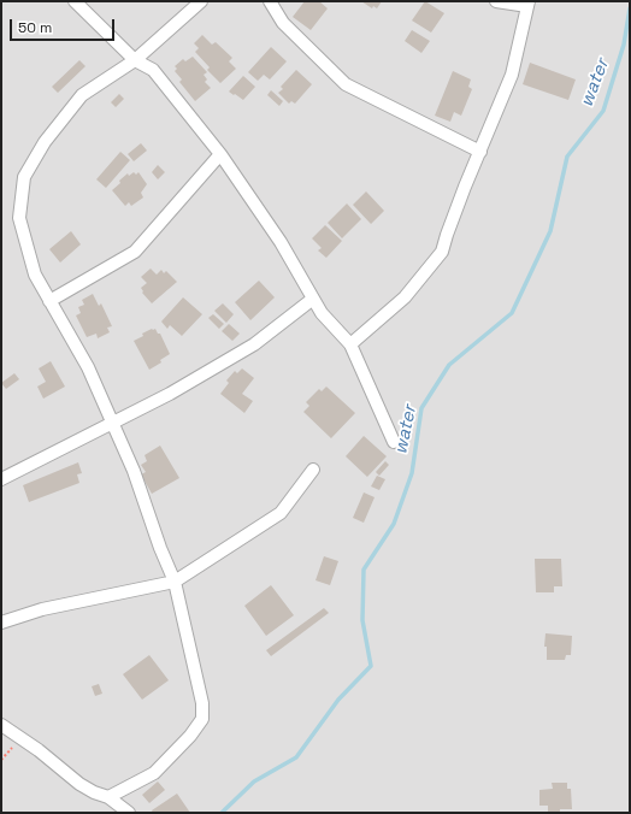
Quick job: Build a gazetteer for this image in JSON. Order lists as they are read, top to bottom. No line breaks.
{"water":["water"],"scale_bar":"50 m"}
